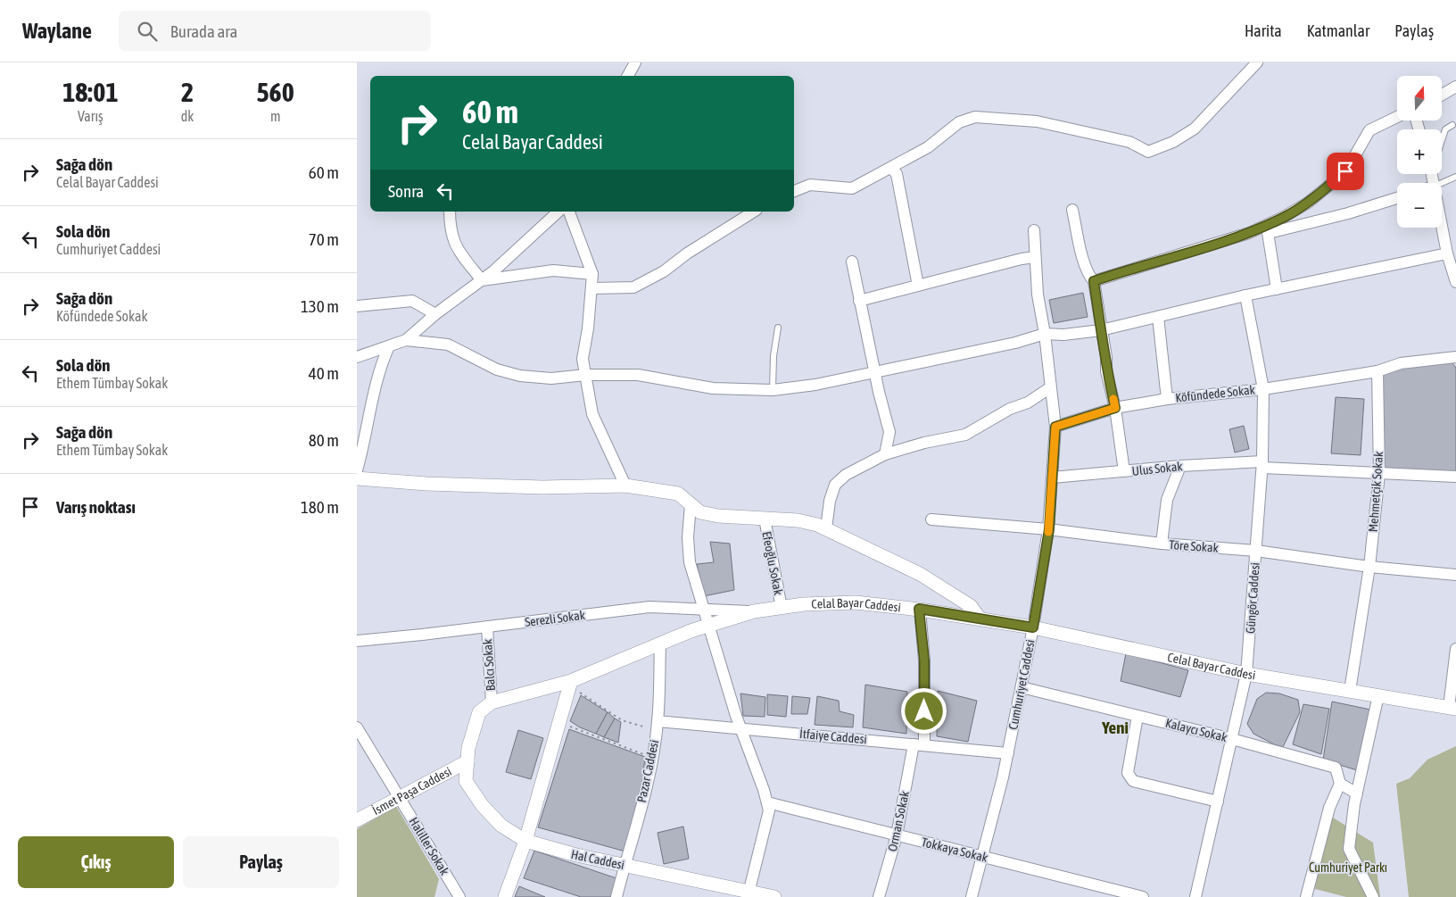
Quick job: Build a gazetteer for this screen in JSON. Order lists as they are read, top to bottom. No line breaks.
{"streets":{"street":["Köfündede Sokak","Ulus Sokak","Mehmetçik Sokak","Töre Sokak","Efeoğlu Sokak","Güngör Caddesi","Celal Bayar Caddesi","Serezli Sokak","Balcı Sokak","Cumhuriyet Caddesi","Kalaycı Sokak","İtfaiye Caddesi","Pazar Caddesi","İsmet Paşa Caddesi","Orman Sokak","Haliller Sokak","Tokkaya Sokak","Hal Caddesi"]},"crossings":[["Köfündede Sokak","Mehmetçik Sokak"],["Köfündede Sokak","Güngör Caddesi"],["Köfündede Sokak","Cumhuriyet Caddesi"],["Ulus Sokak","Mehmetçik Sokak"],["Ulus Sokak","Güngör Caddesi"],["Ulus Sokak","Cumhuriyet Caddesi"],["Mehmetçik Sokak","Töre Sokak"],["Mehmetçik Sokak","Celal Bayar Caddesi"],["Töre Sokak","Güngör Caddesi"],["Töre Sokak","Cumhuriyet Caddesi"],["Efeoğlu Sokak","Celal Bayar Caddesi"],["Güngör Caddesi","Celal Bayar Caddesi"],["Güngör Caddesi","Kalaycı Sokak"],["Celal Bayar Caddesi","Serezli Sokak"],["Celal Bayar Caddesi","Balcı Sokak"],["Celal Bayar Caddesi","Cumhuriyet Caddesi"],["Celal Bayar Caddesi","Pazar Caddesi"],["Celal Bayar Caddesi","Orman Sokak"],["Serezli Sokak","Balcı Sokak"],["Cumhuriyet Caddesi","Kalaycı Sokak"],["Cumhuriyet Caddesi","İtfaiye Caddesi"],["Cumhuriyet Caddesi","Tokkaya Sokak"],["İtfaiye Caddesi","Pazar Caddesi"],["İtfaiye Caddesi","Orman Sokak"],["Pazar Caddesi","Hal Caddesi"],["İsmet Paşa Caddesi","Haliller Sokak"],["İsmet Paşa Caddesi","Hal Caddesi"],["Orman Sokak","Tokkaya Sokak"]],"districts":["Yeni"],"parks":["Cumhuriyet Parkı"],"north":"top","page":{"header":"Waylane","search":"Burada ara","nav":["Harita","Katmanlar","Paylaş"],"eta":["18:01","Varış","2","dk","560","m"],"map_buttons":["+","−"],"turn":["60 m","Celal Bayar Caddesi"],"list":[{"name":"Sağa dön","note":"Celal Bayar Caddesi","value":"60 m"},{"name":"Sola dön","note":"Cumhuriyet Caddesi","value":"70 m"},{"name":"Sağa dön","note":"Köfündede Sokak","value":"130 m"},{"name":"Sola dön","note":"Ethem Tümbay Sokak","value":"40 m"},{"name":"Sağa dön","note":"Ethem Tümbay Sokak","value":"80 m"},{"name":"Varış noktası","value":"180 m"}],"then":"Sonra","buttons":["Çıkış","Paylaş"]}}
